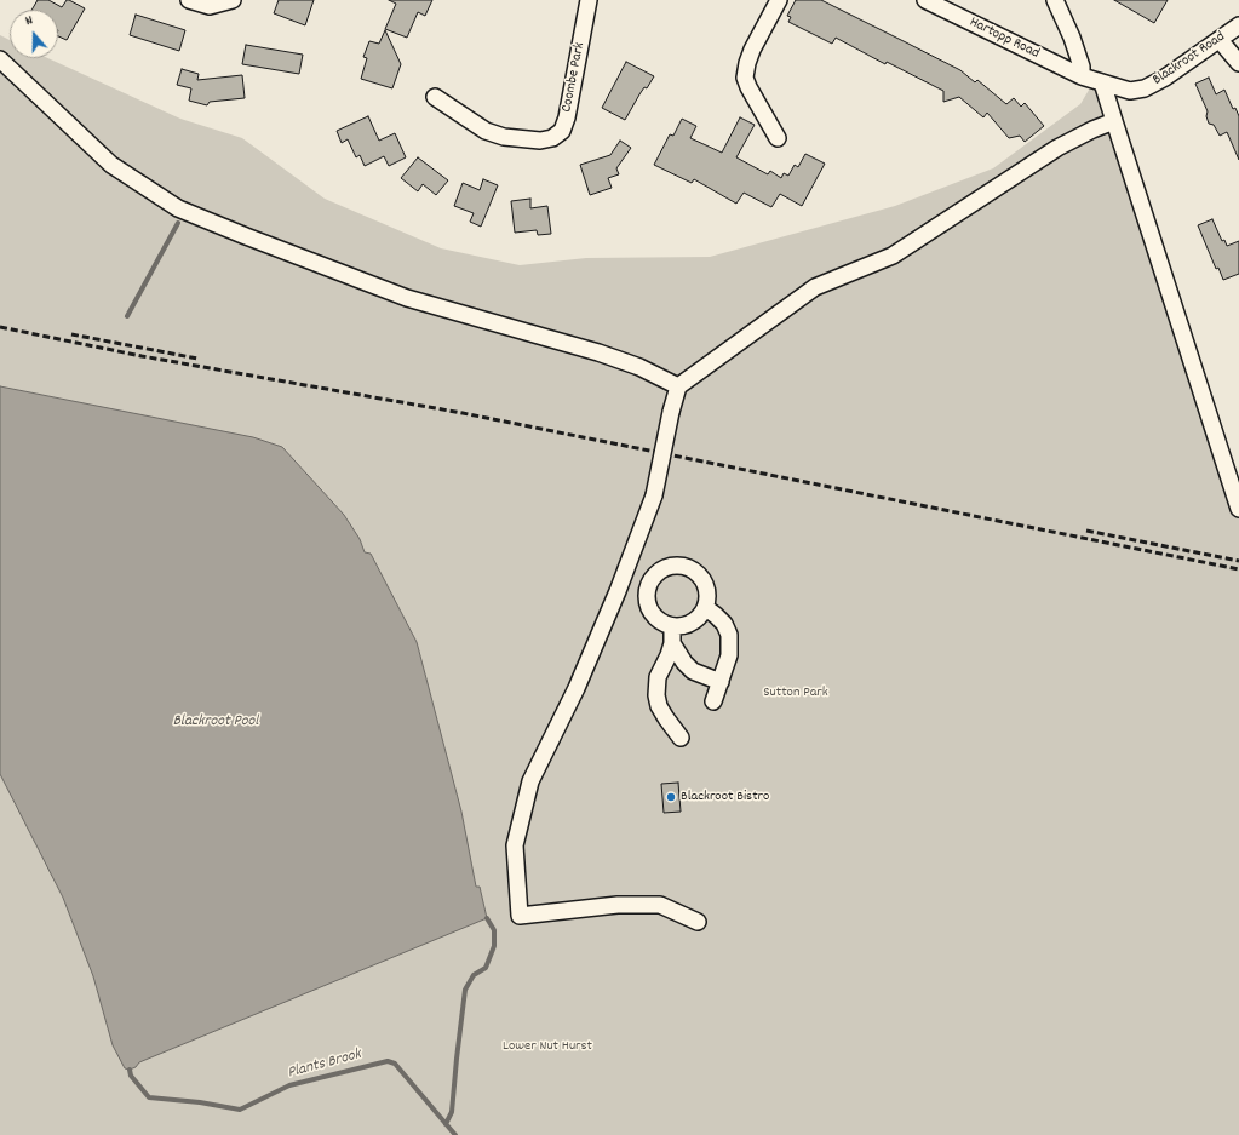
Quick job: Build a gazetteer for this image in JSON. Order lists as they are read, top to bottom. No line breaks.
{"streets":{"street":["Hartopp Road","Blackroot Road","Coombe Park"]},"crossings":[["Hartopp Road","Blackroot Road"]],"water":["Blackroot Pool","Plants Brook"],"parks":["Sutton Park","Lower Nut Hurst"],"places":["Blackroot Bistro"],"north":"top"}
